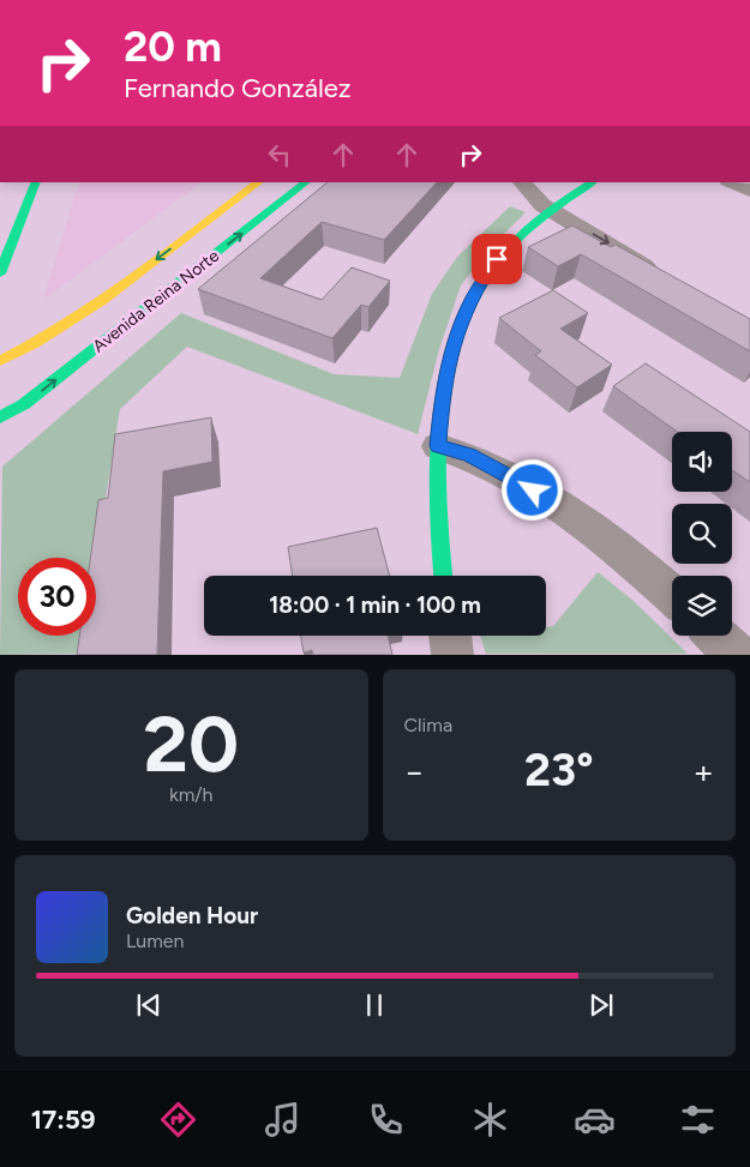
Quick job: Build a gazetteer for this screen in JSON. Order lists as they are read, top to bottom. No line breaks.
{"streets":{"street":["Avenida Reina Norte"]},"page":{"turn":["20 m","Fernando González"],"limit":"30","trip":"18:00 · 1 min · 100 m","tile":[["20","km/h"],"Clima"],"heat":["−","23°","+"],"song":["Golden Hour","Lumen"],"tabs":"17:59"}}
